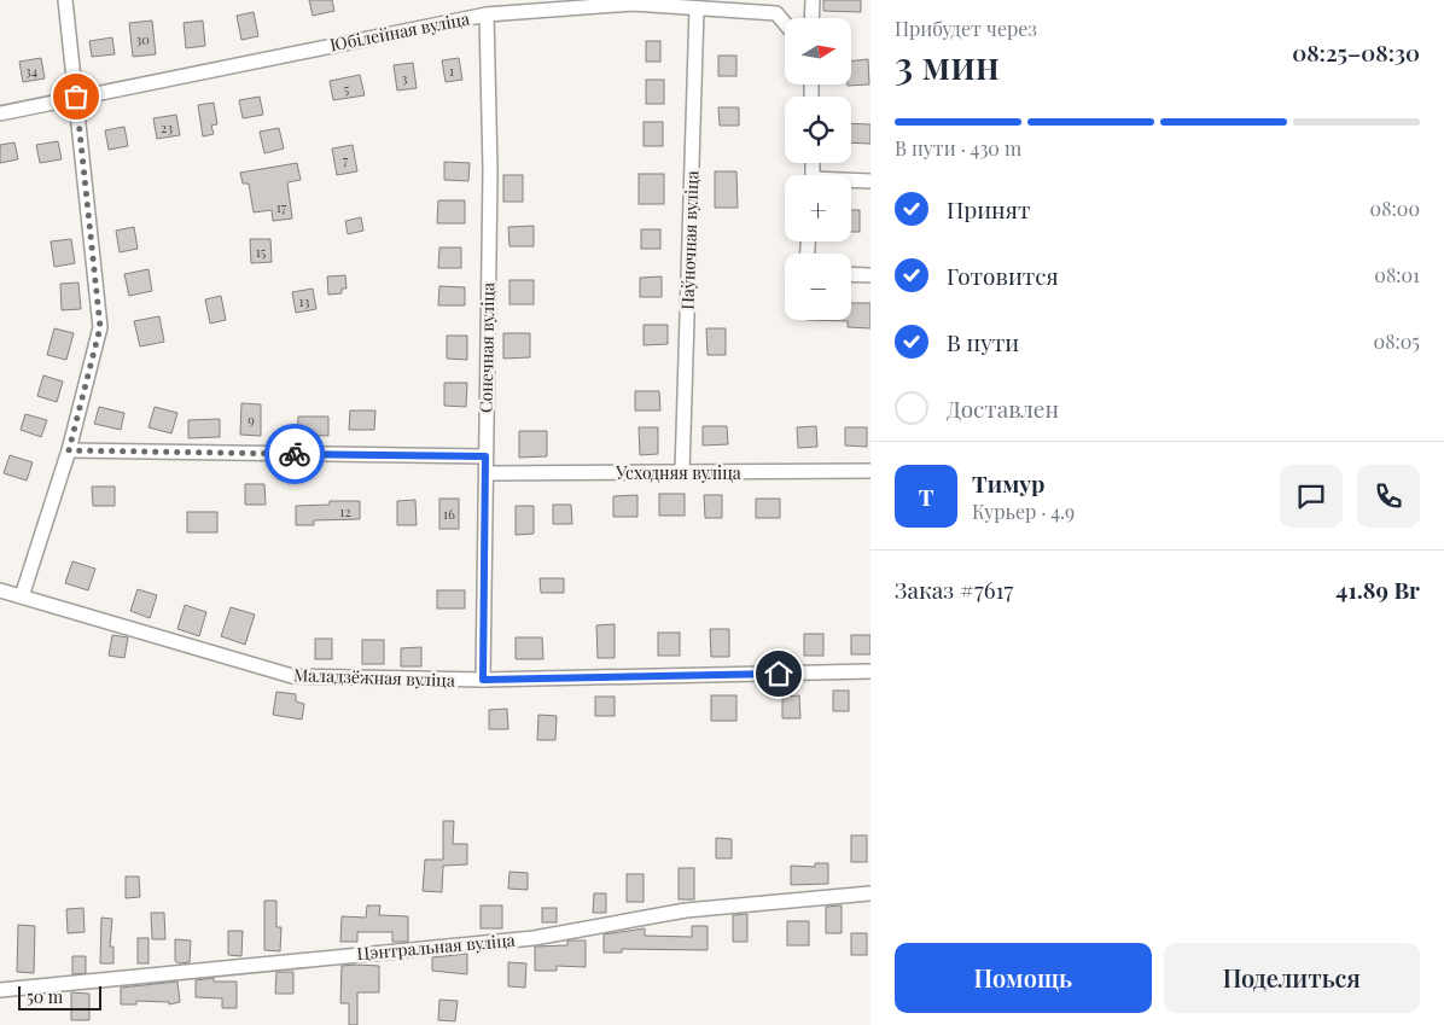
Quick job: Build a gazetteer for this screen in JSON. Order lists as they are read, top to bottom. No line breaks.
{"streets":{"street":["Юбілейная вуліца","Паўночная вуліца","Сонечная вуліца","Усходняя вуліца","Маладзёжная вуліца","Цэнтральная вуліца"]},"crossings":[["Юбілейная вуліца","Паўночная вуліца"],["Юбілейная вуліца","Сонечная вуліца"],["Паўночная вуліца","Усходняя вуліца"],["Сонечная вуліца","Усходняя вуліца"],["Сонечная вуліца","Маладзёжная вуліца"]],"house_numbers":["30","34","1","3","5","23","7","17","15","13","9","12","16"],"scale_bar":"50 m","north":"right","page":{"heading":["3 мин","Прибудет через","08:25–08:30"],"panel":["Тимур","Курьер · 4.9","Заказ #7617","41.89 Br"],"map_buttons":["+","−"],"bar":"В пути · 430 m","list":[["Принят","08:00"],["Готовится","08:01"],["В пути","08:05"],"Доставлен"],"round":"Т","buttons":["Помощь","Поделиться"],"scale":"50 m"}}
